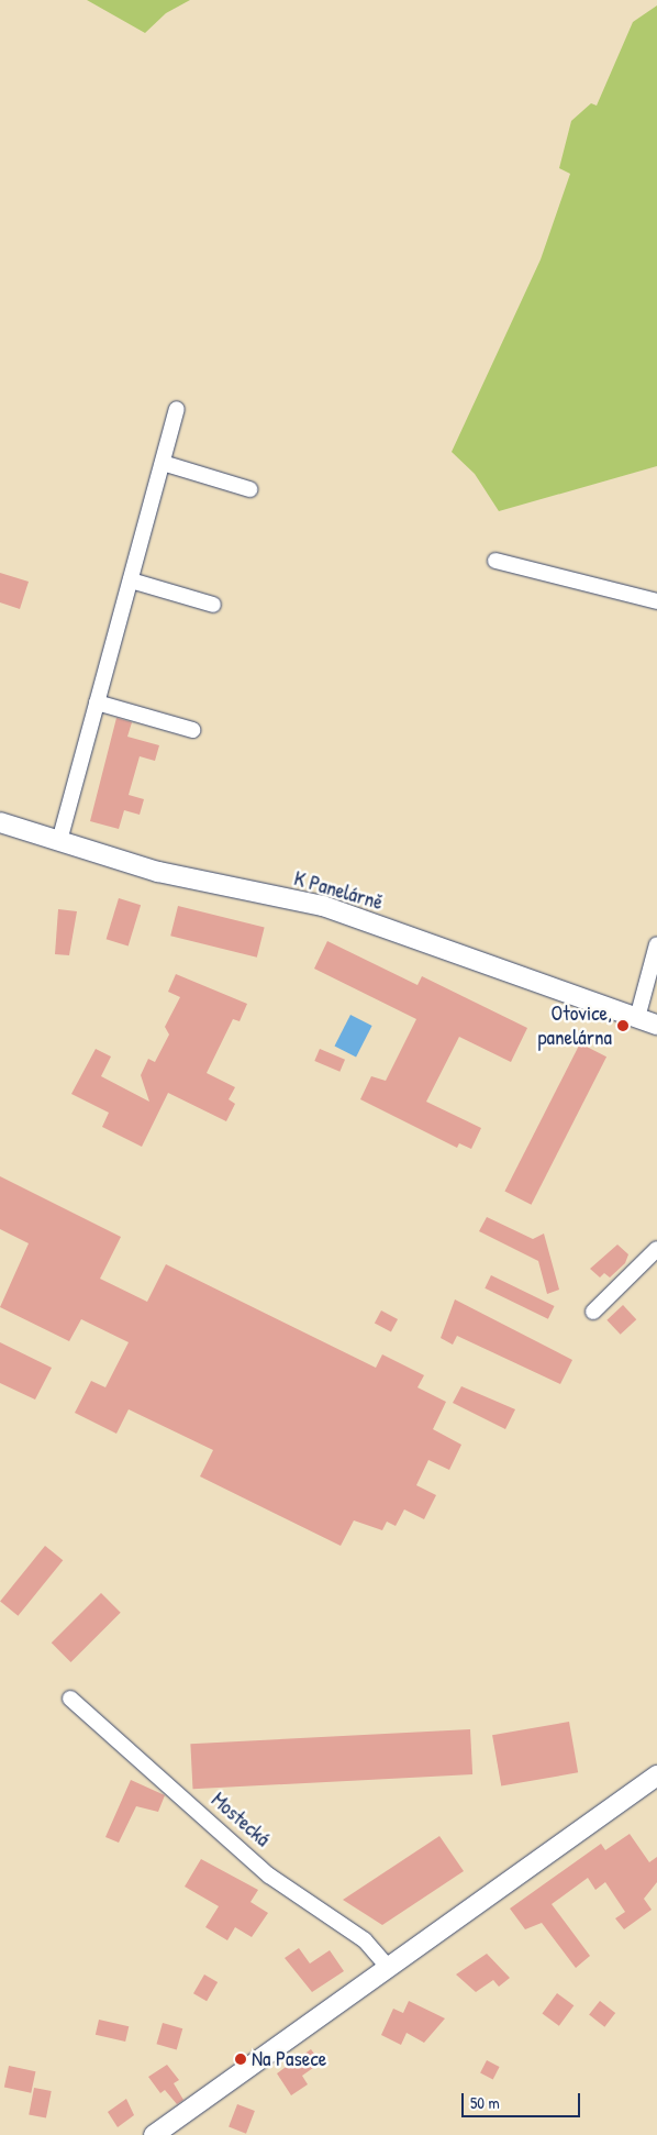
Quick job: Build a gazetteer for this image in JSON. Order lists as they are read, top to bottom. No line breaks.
{"streets":{"street":["K Panelárně","Mostecká"]},"places":["Otovice, panelárna","Na Pasece"],"scale_bar":"50 m"}
